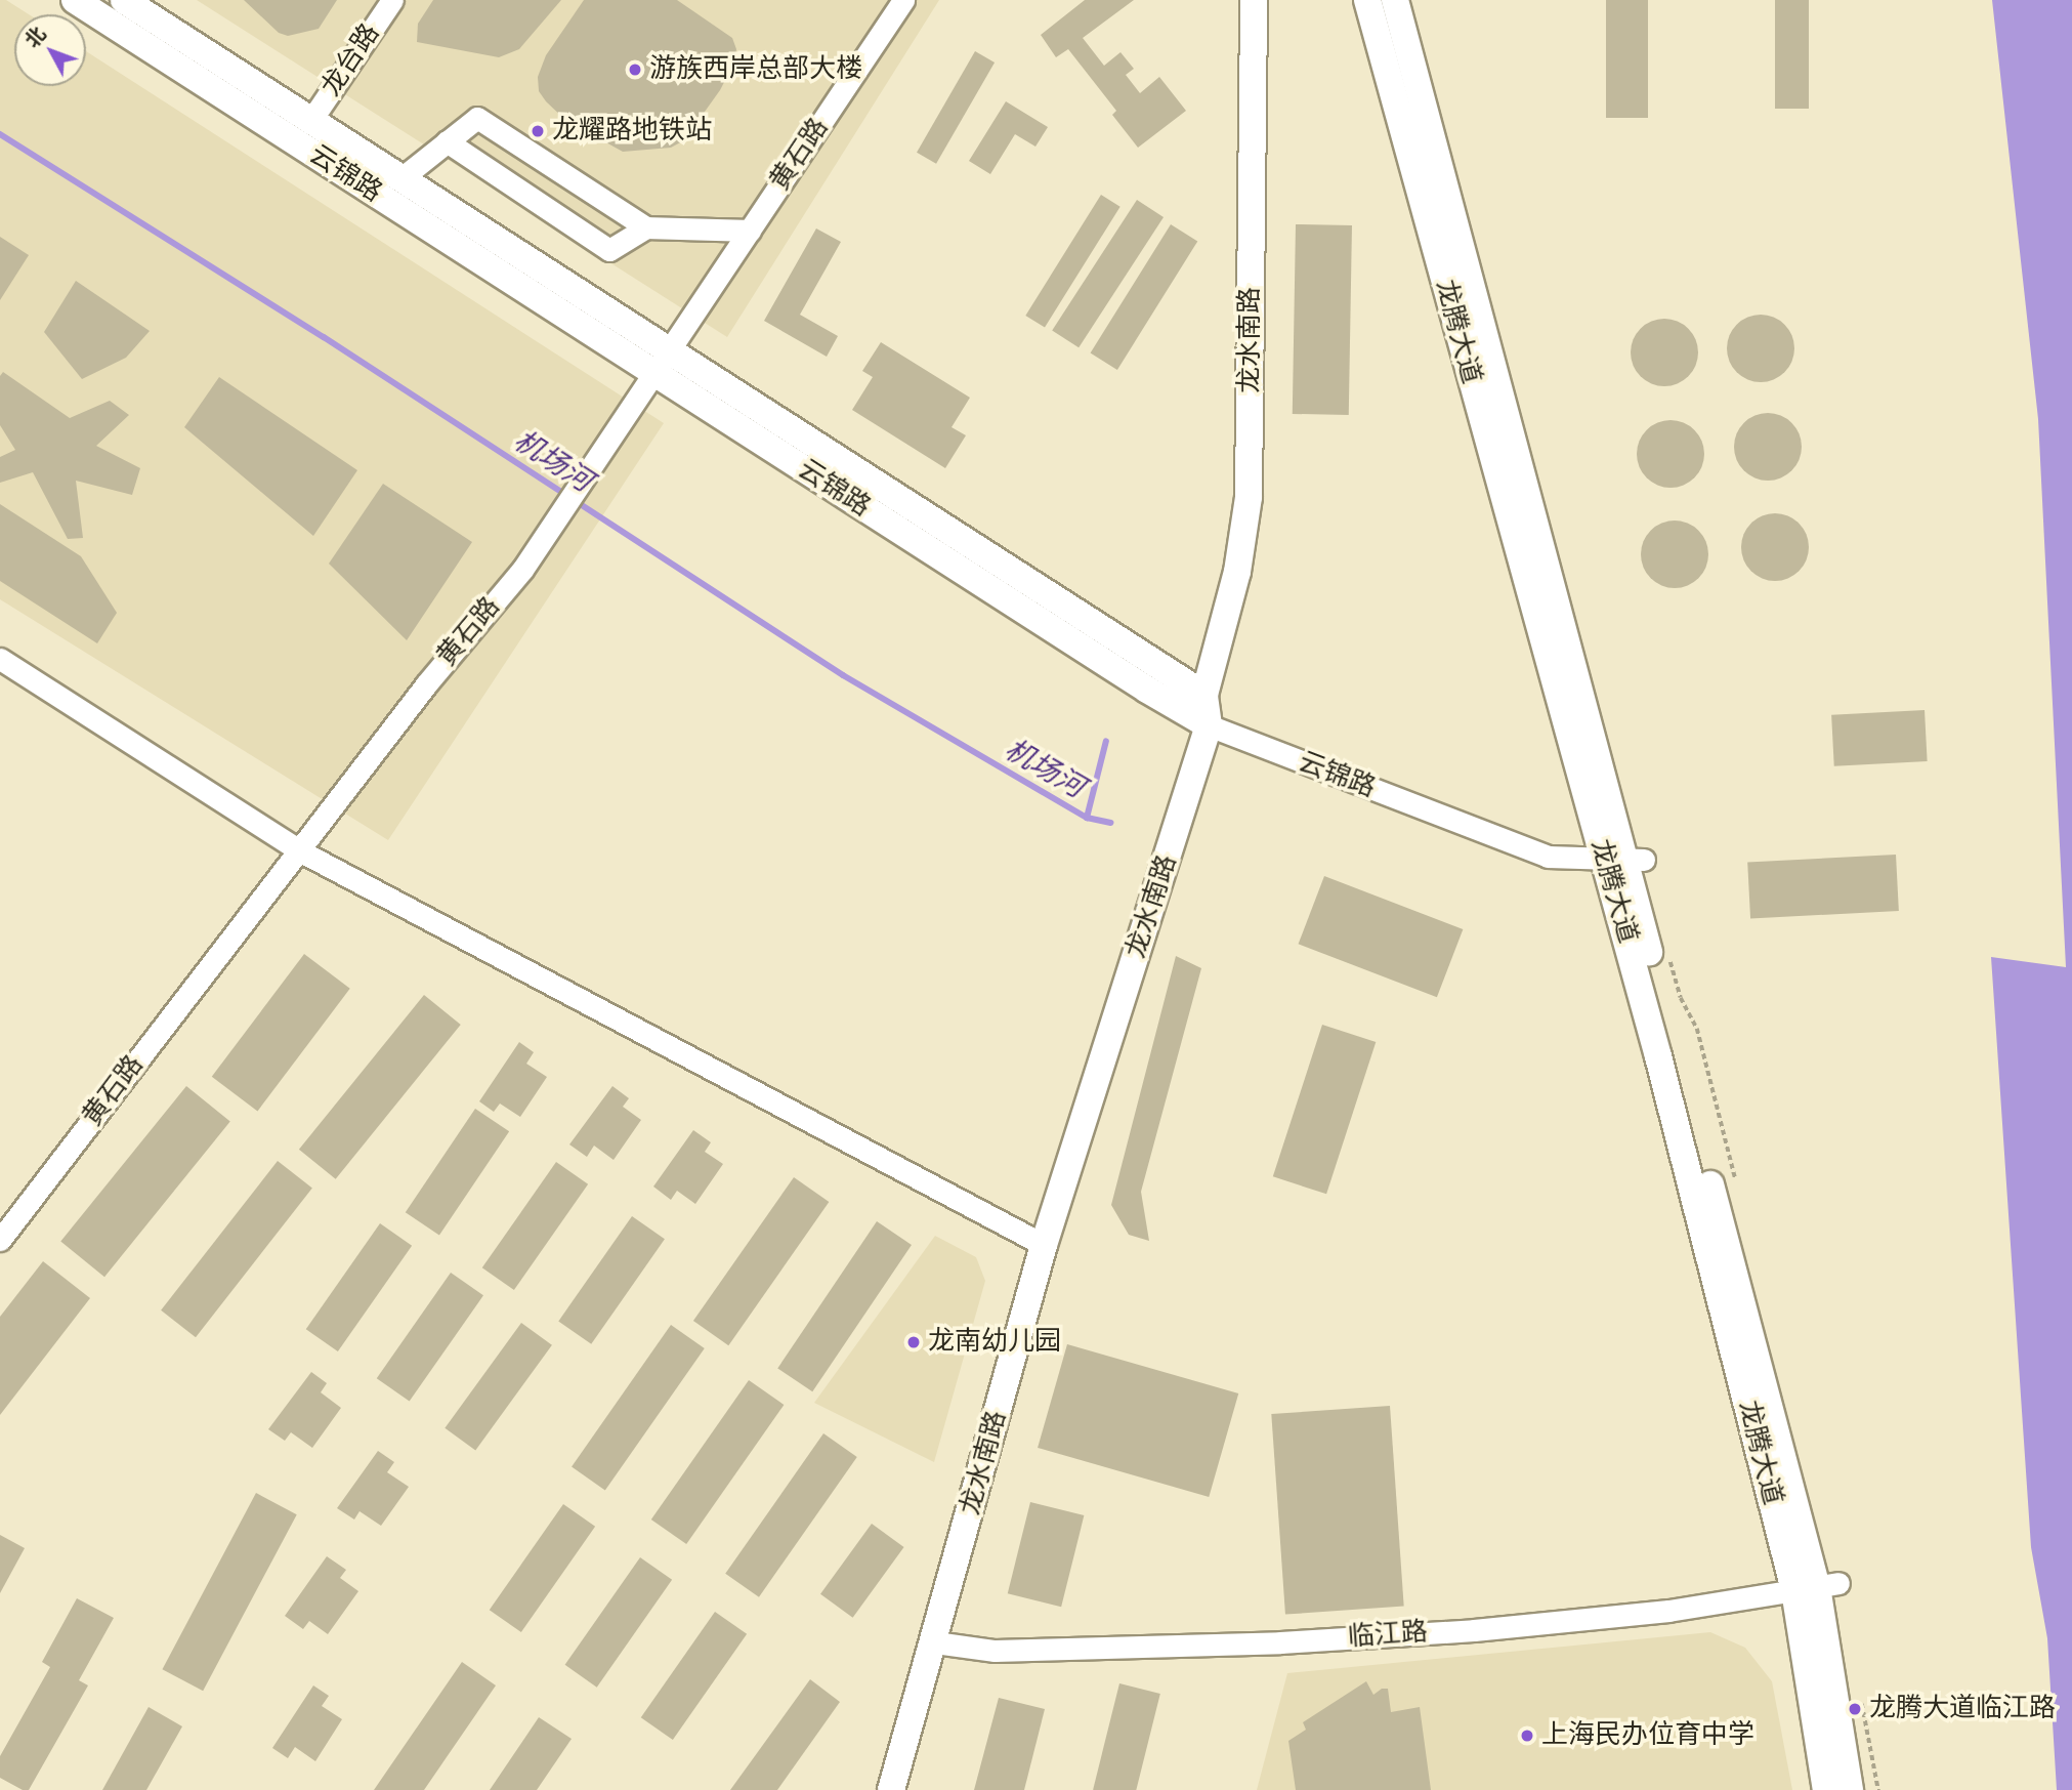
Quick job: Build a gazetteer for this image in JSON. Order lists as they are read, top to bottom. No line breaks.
{"streets":{"main road":["云锦路","龙腾大道","龙水南路"],"street":["龙台路","黄石路","临江路"]},"crossings":[["龙台路","云锦路"],["黄石路","云锦路"],["云锦路","龙腾大道"],["云锦路","龙水南路"],["龙腾大道","临江路"],["龙水南路","临江路"]],"water":["机场河"],"places":["游族西岸总部大楼","龙耀路地铁站","龙南幼儿园","龙腾大道临江路","上海民办位育中学"],"north":"top left"}
